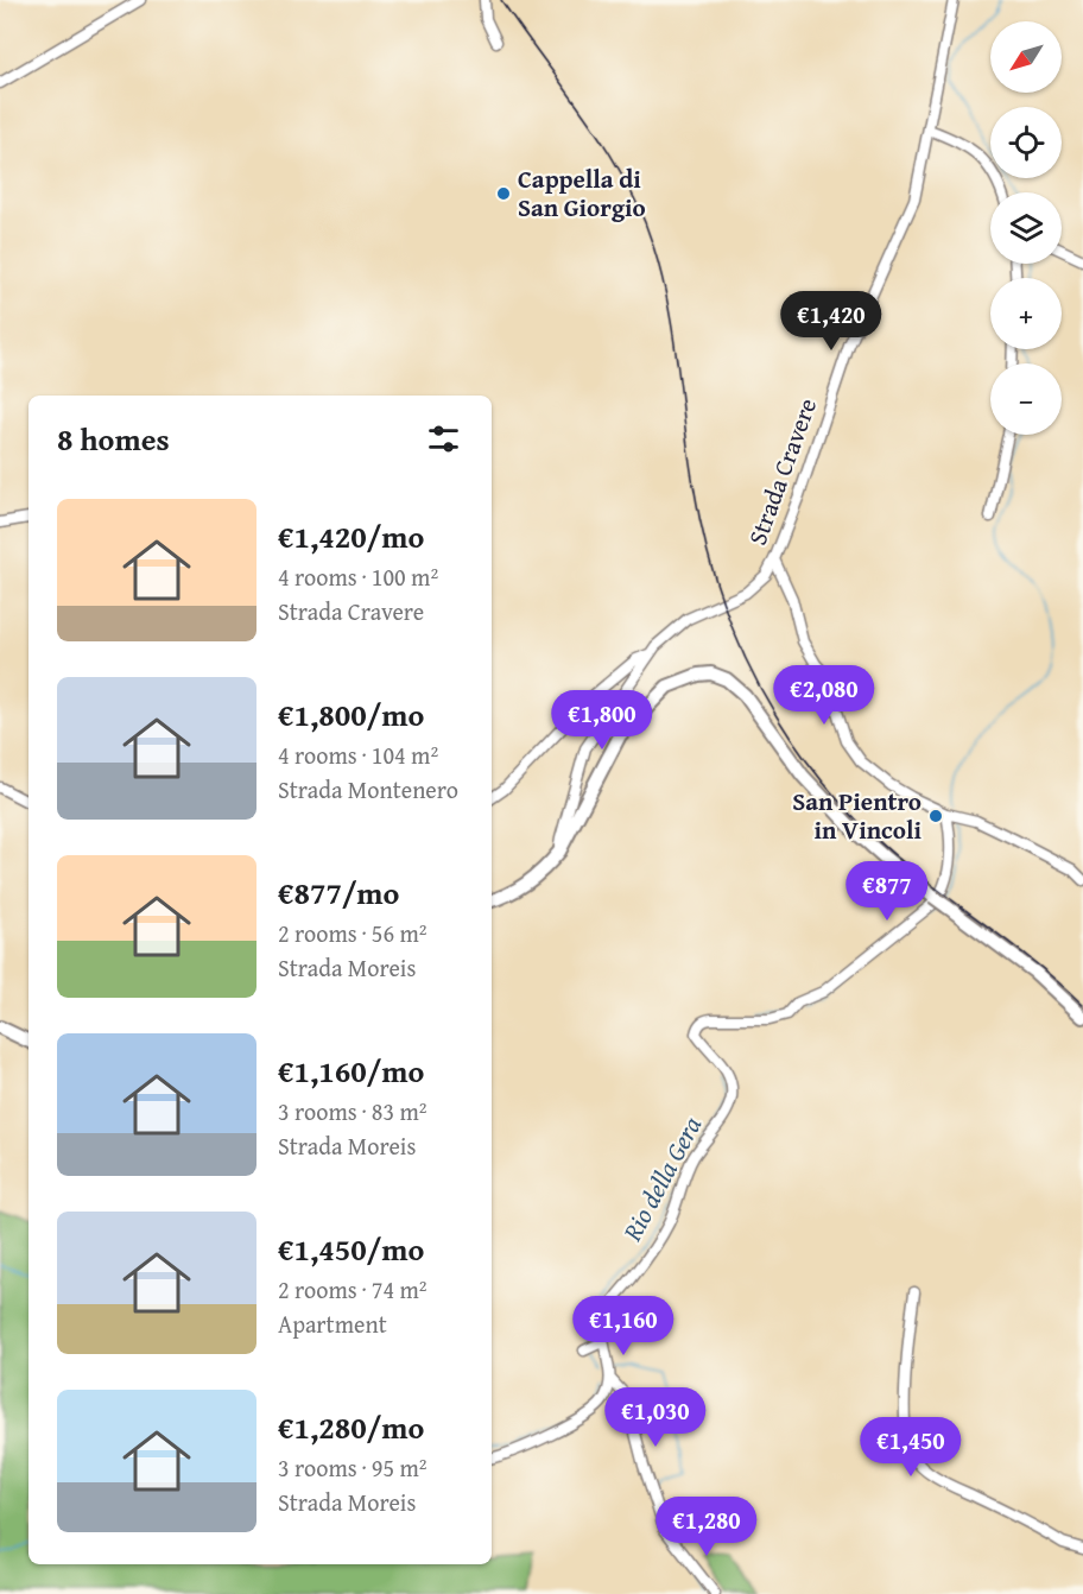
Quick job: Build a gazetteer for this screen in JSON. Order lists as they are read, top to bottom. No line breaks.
{"streets":{"street":["Strada Cravere"]},"water":["Rio della Gera"],"places":["Cappella di San Giorgio","San Pientro in Vincoli"],"north":"bottom left","page":{"map_buttons":["+","−"],"price":["€1,420","€2,080","€1,800","€877","€1,160","€1,030","€1,450","€1,280"],"heading":"8 homes","list":[{"name":"€1,420/mo","note":"4 rooms · 100 m² · Strada Cravere"},{"name":"€1,800/mo","note":"4 rooms · 104 m² · Strada Montenero"},{"name":"€877/mo","note":"2 rooms · 56 m² · Strada Moreis"},{"name":"€1,160/mo","note":"3 rooms · 83 m² · Strada Moreis"},{"name":"€1,450/mo","note":"2 rooms · 74 m² · Apartment"},{"name":"€1,280/mo","note":"3 rooms · 95 m² · Strada Moreis"}]}}
